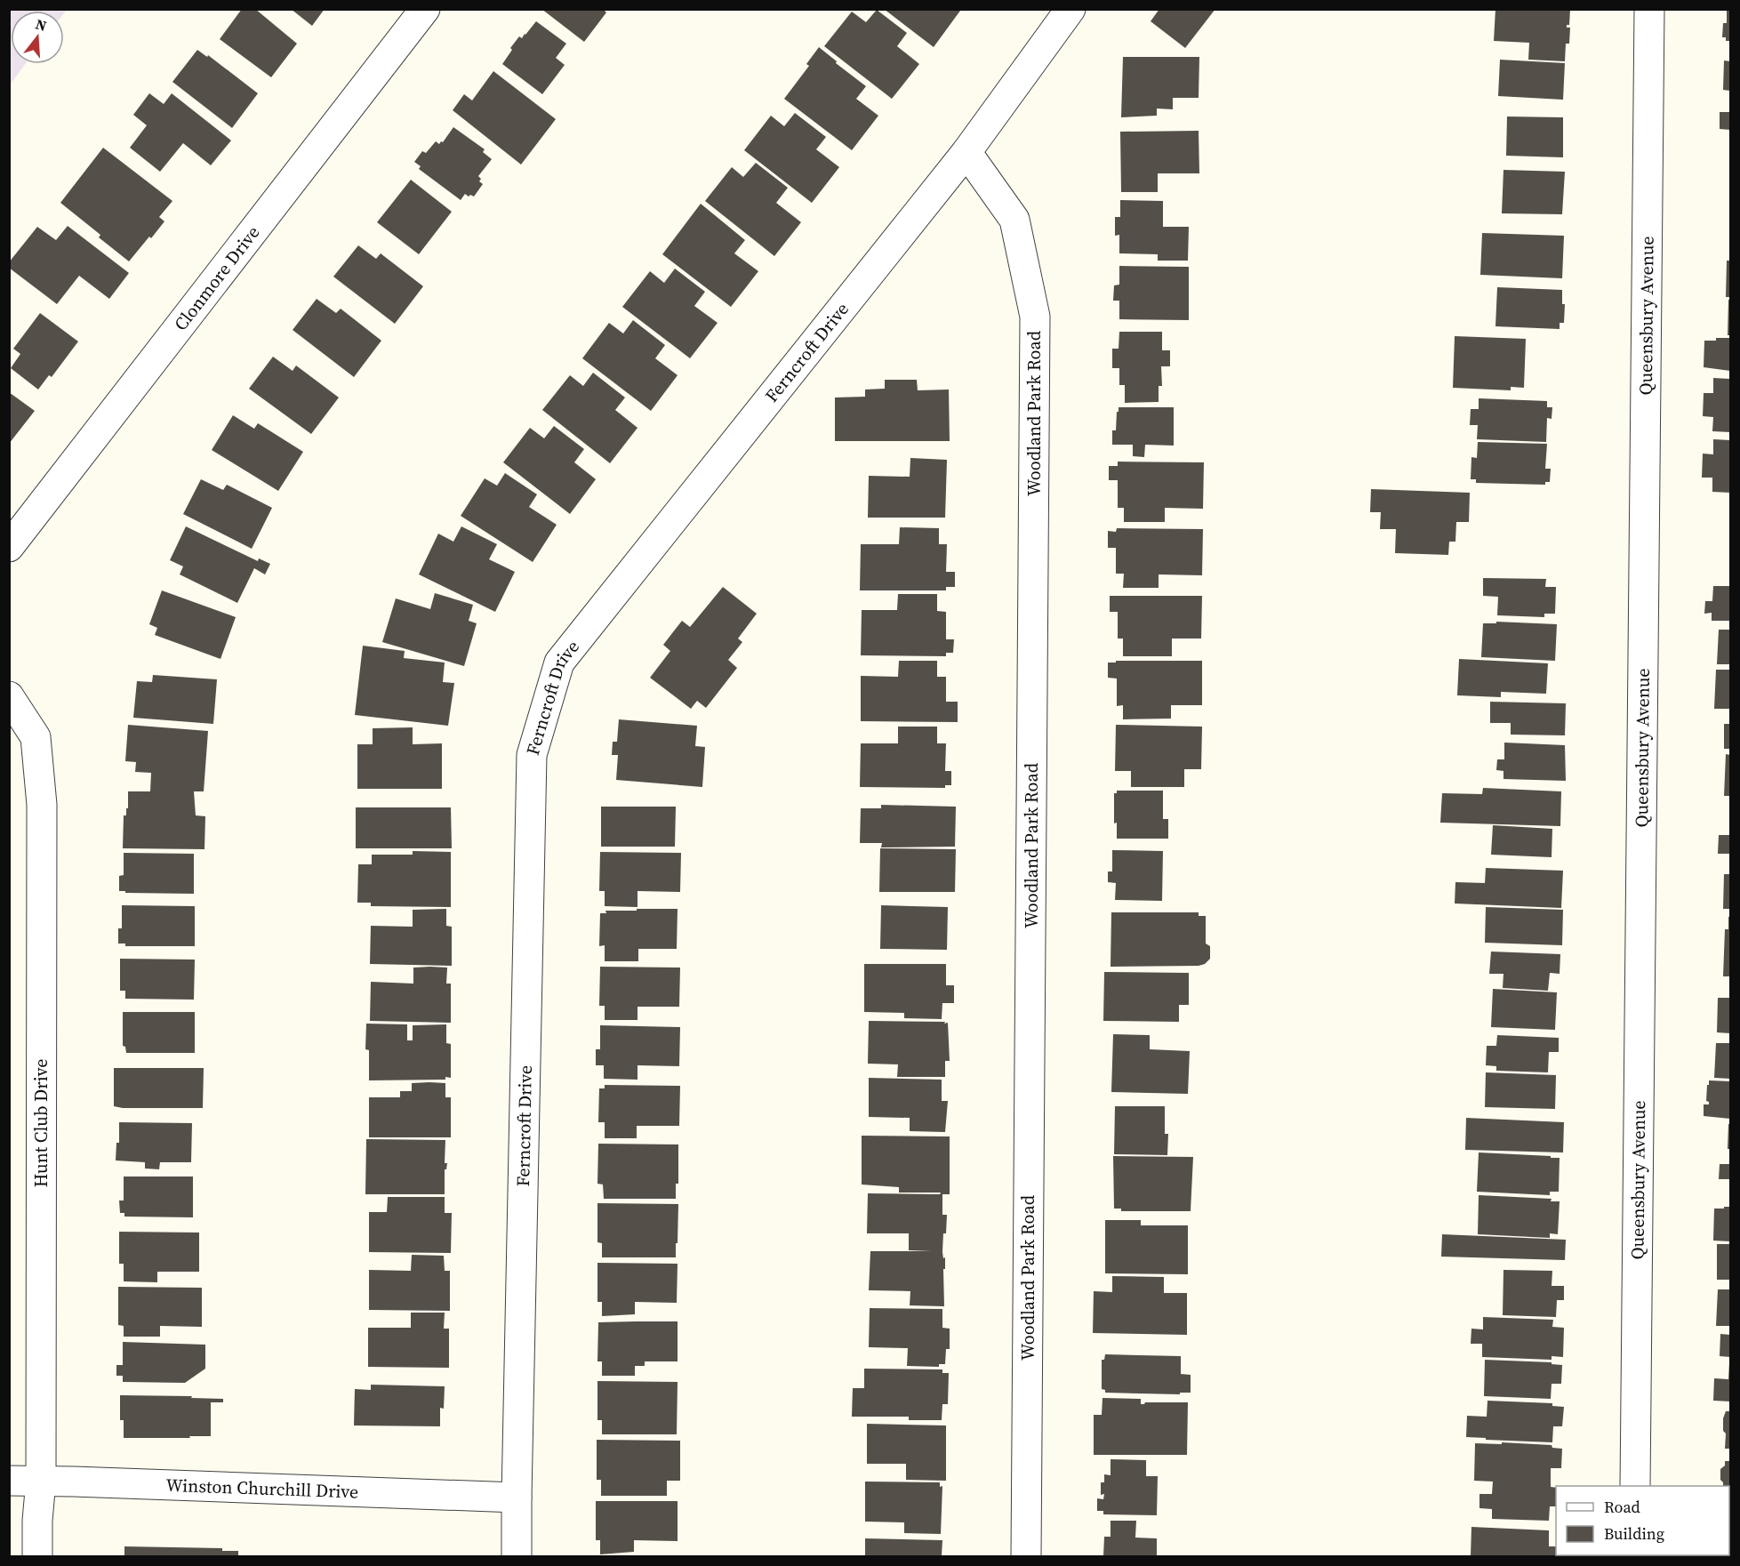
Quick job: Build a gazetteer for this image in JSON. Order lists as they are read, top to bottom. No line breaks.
{"streets":{"street":["Clonmore Drive","Queensbury Avenue","Ferncroft Drive","Woodland Park Road","Hunt Club Drive","Winston Churchill Drive"]},"crossings":[["Ferncroft Drive","Woodland Park Road"],["Ferncroft Drive","Winston Churchill Drive"],["Hunt Club Drive","Winston Churchill Drive"]],"legend":["Road","Building"],"north":"top"}
